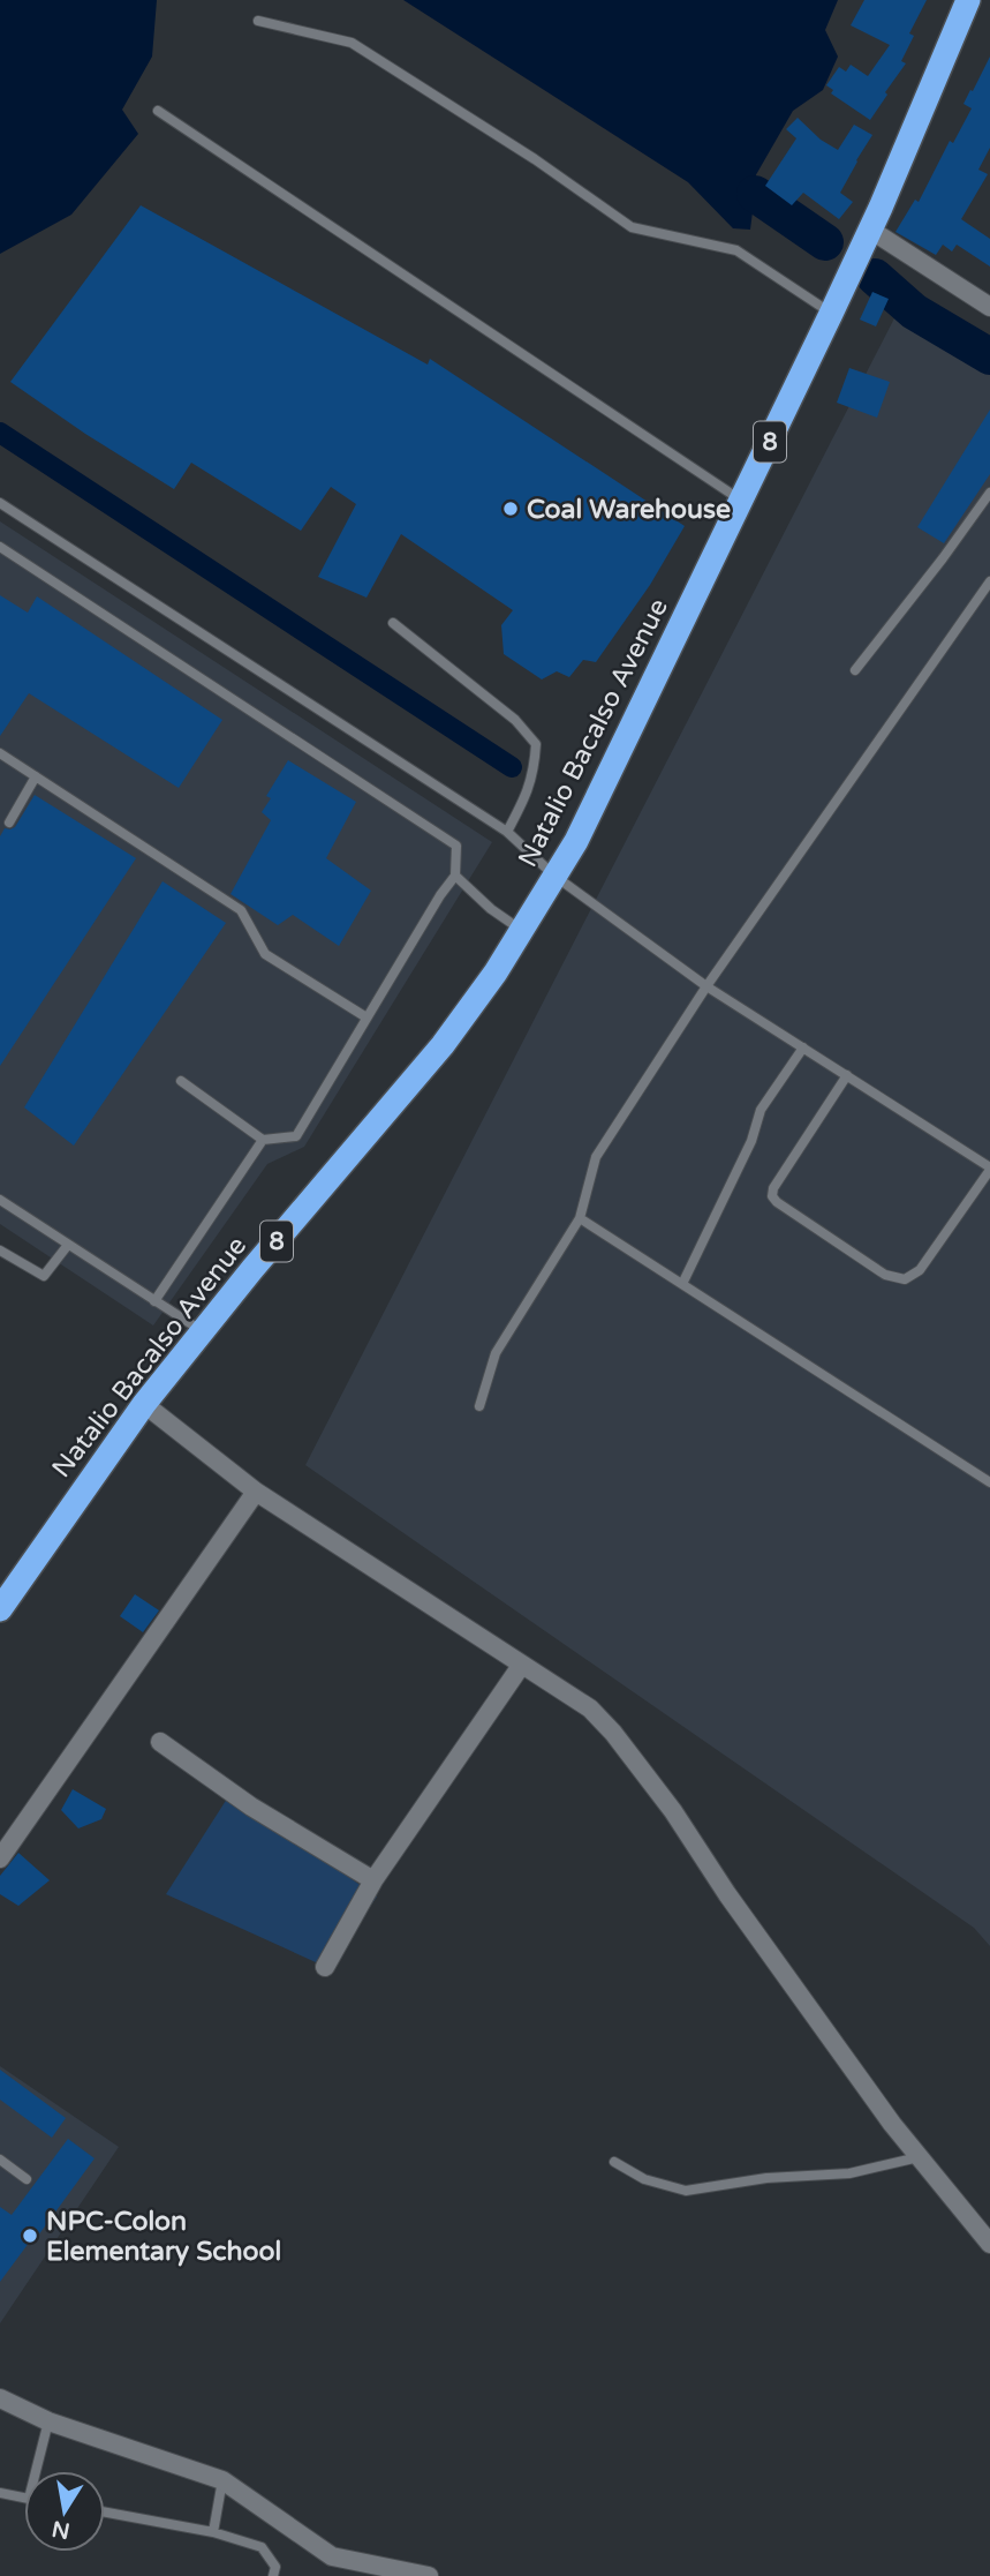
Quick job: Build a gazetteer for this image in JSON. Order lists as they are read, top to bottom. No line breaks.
{"streets":{"highway":["8","Natalio Bacalso Avenue"]},"places":["Coal Warehouse","NPC-Colon Elementary School"],"north":"bottom"}
